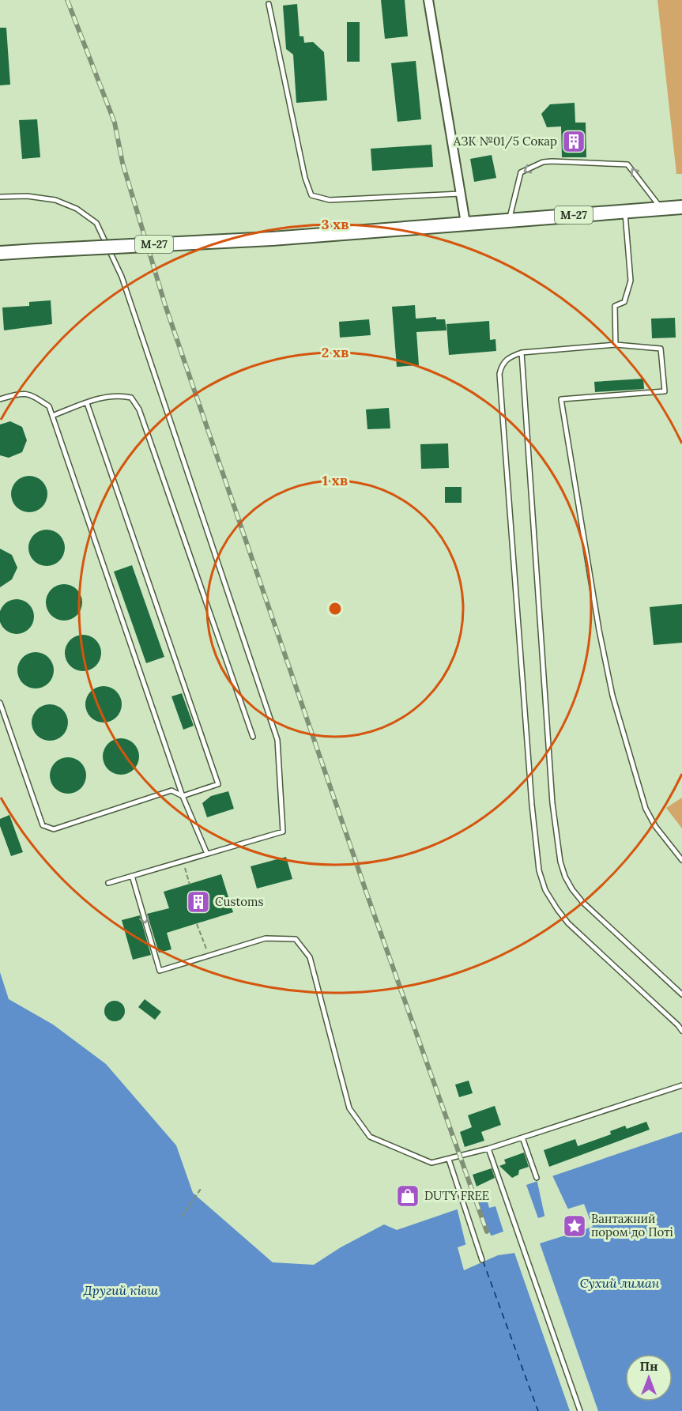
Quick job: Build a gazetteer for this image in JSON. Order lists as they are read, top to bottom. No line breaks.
{"streets":{"main road":["М-27"]},"water":["Сухий лиман","Другий ківш"],"places":{"building":["АЗК №01/5 Сокар","Customs"],"shop":["DUTY FREE"],"place":["Вантажний пором до Поті"]},"north":"top","rings":["3 хв","2 хв","1 хв"]}
